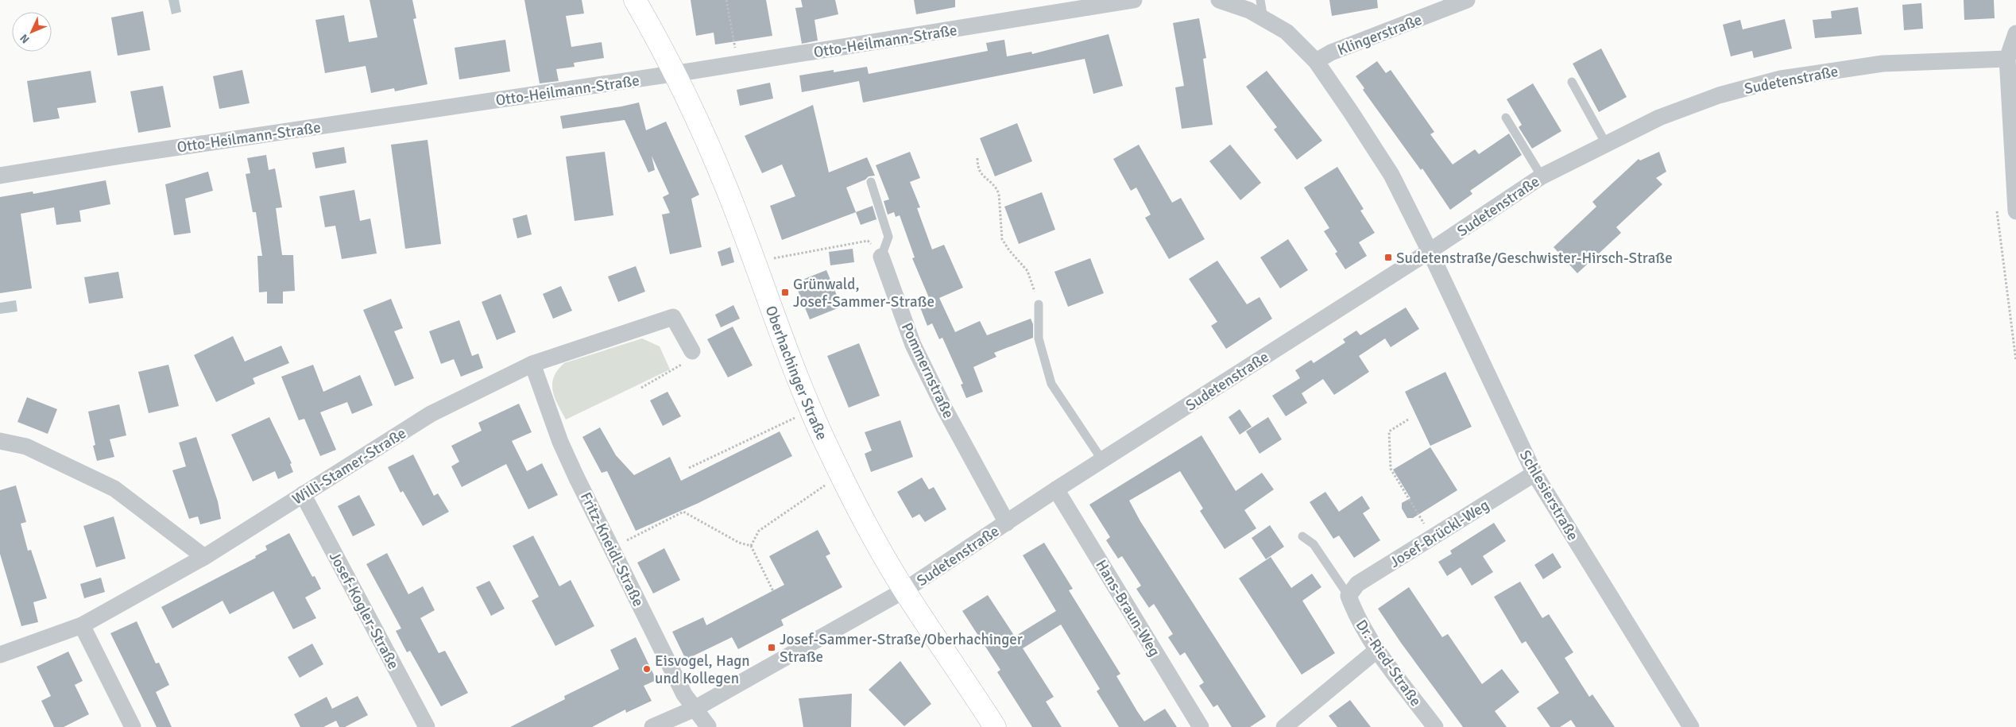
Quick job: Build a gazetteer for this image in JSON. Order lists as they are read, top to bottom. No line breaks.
{"streets":{"main road":["Oberhachinger Straße"],"street":["Klingerstraße","Otto-Heilmann-Straße","Sudetenstraße","Pommernstraße","Willi-Stamer-Straße","Schlesierstraße","Josef-Brückl-Weg","Fritz-Kneidl-Straße","Hans-Braun-Weg","Josef-Kogler-Straße","Dr.-Ried-Straße"]},"crossings":[["Klingerstraße","Schlesierstraße"],["Otto-Heilmann-Straße","Oberhachinger Straße"],["Sudetenstraße","Pommernstraße"],["Sudetenstraße","Oberhachinger Straße"],["Sudetenstraße","Schlesierstraße"],["Sudetenstraße","Fritz-Kneidl-Straße"],["Sudetenstraße","Hans-Braun-Weg"],["Willi-Stamer-Straße","Fritz-Kneidl-Straße"],["Willi-Stamer-Straße","Josef-Kogler-Straße"],["Schlesierstraße","Josef-Brückl-Weg"],["Josef-Brückl-Weg","Dr.-Ried-Straße"]],"places":{"transit":["Sudetenstraße/Geschwister-Hirsch-Straße","Grünwald, Josef-Sammer-Straße","Josef-Sammer-Straße/Oberhachinger Straße"],"other":["Eisvogel, Hagn und Kollegen"]},"north":"bottom left"}
